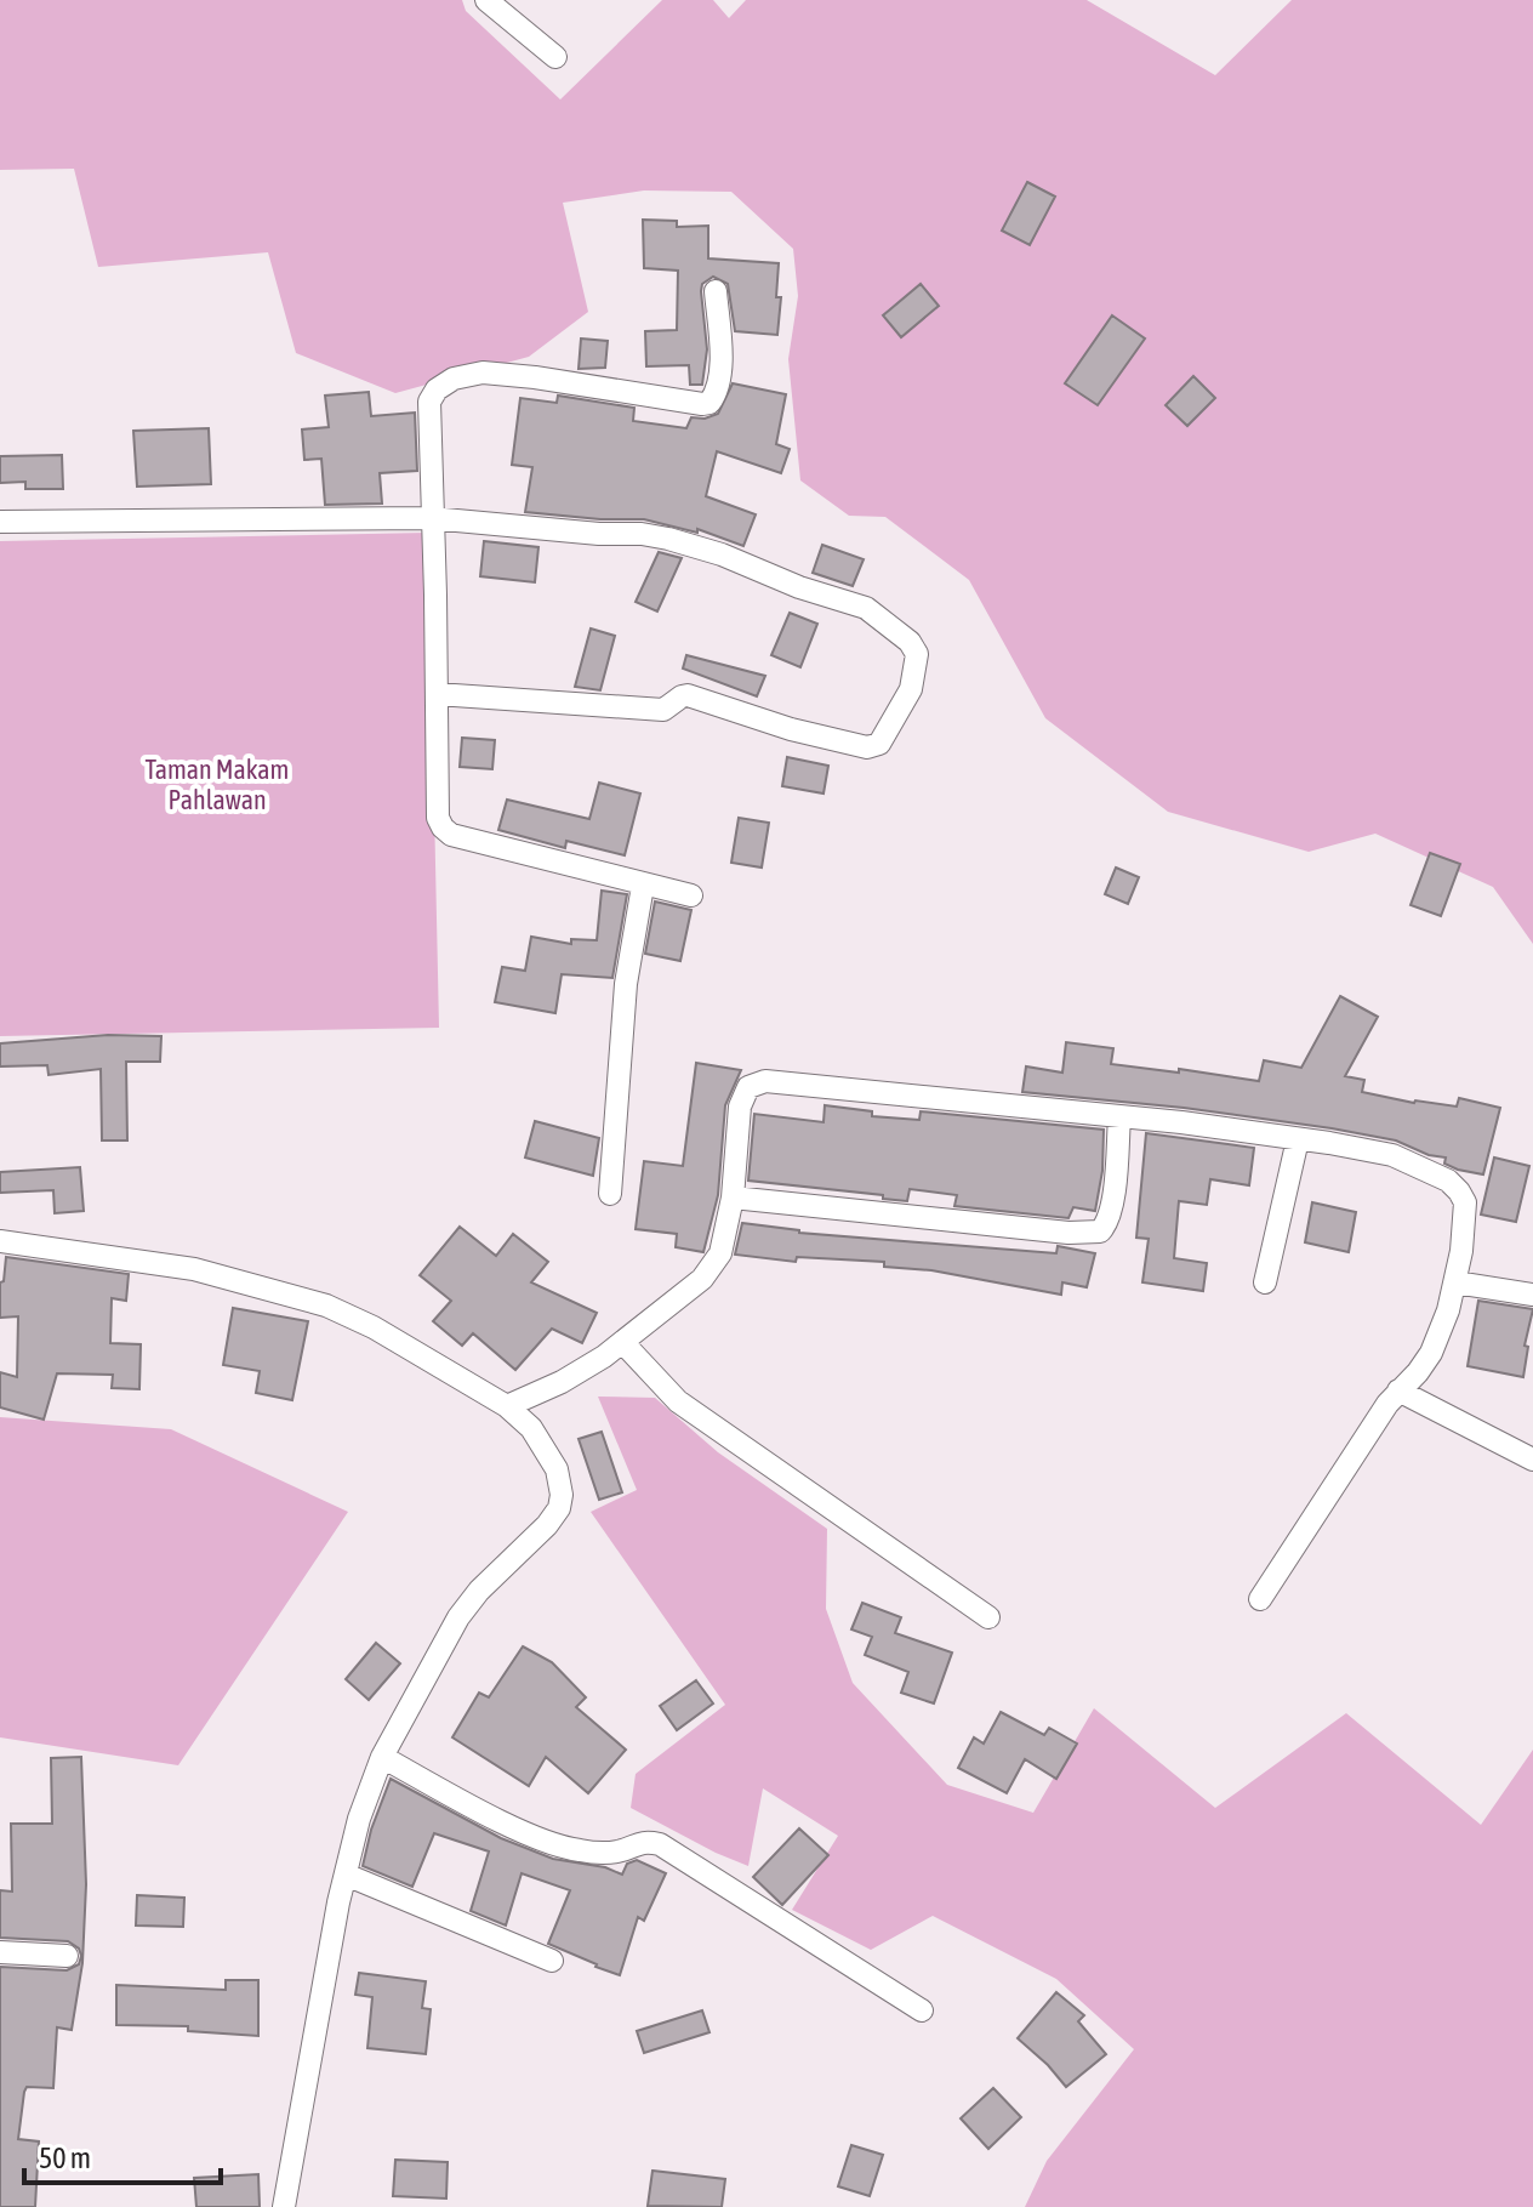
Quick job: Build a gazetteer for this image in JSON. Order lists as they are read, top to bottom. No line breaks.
{"parks":["Taman Makam Pahlawan"],"scale_bar":"50 m"}
